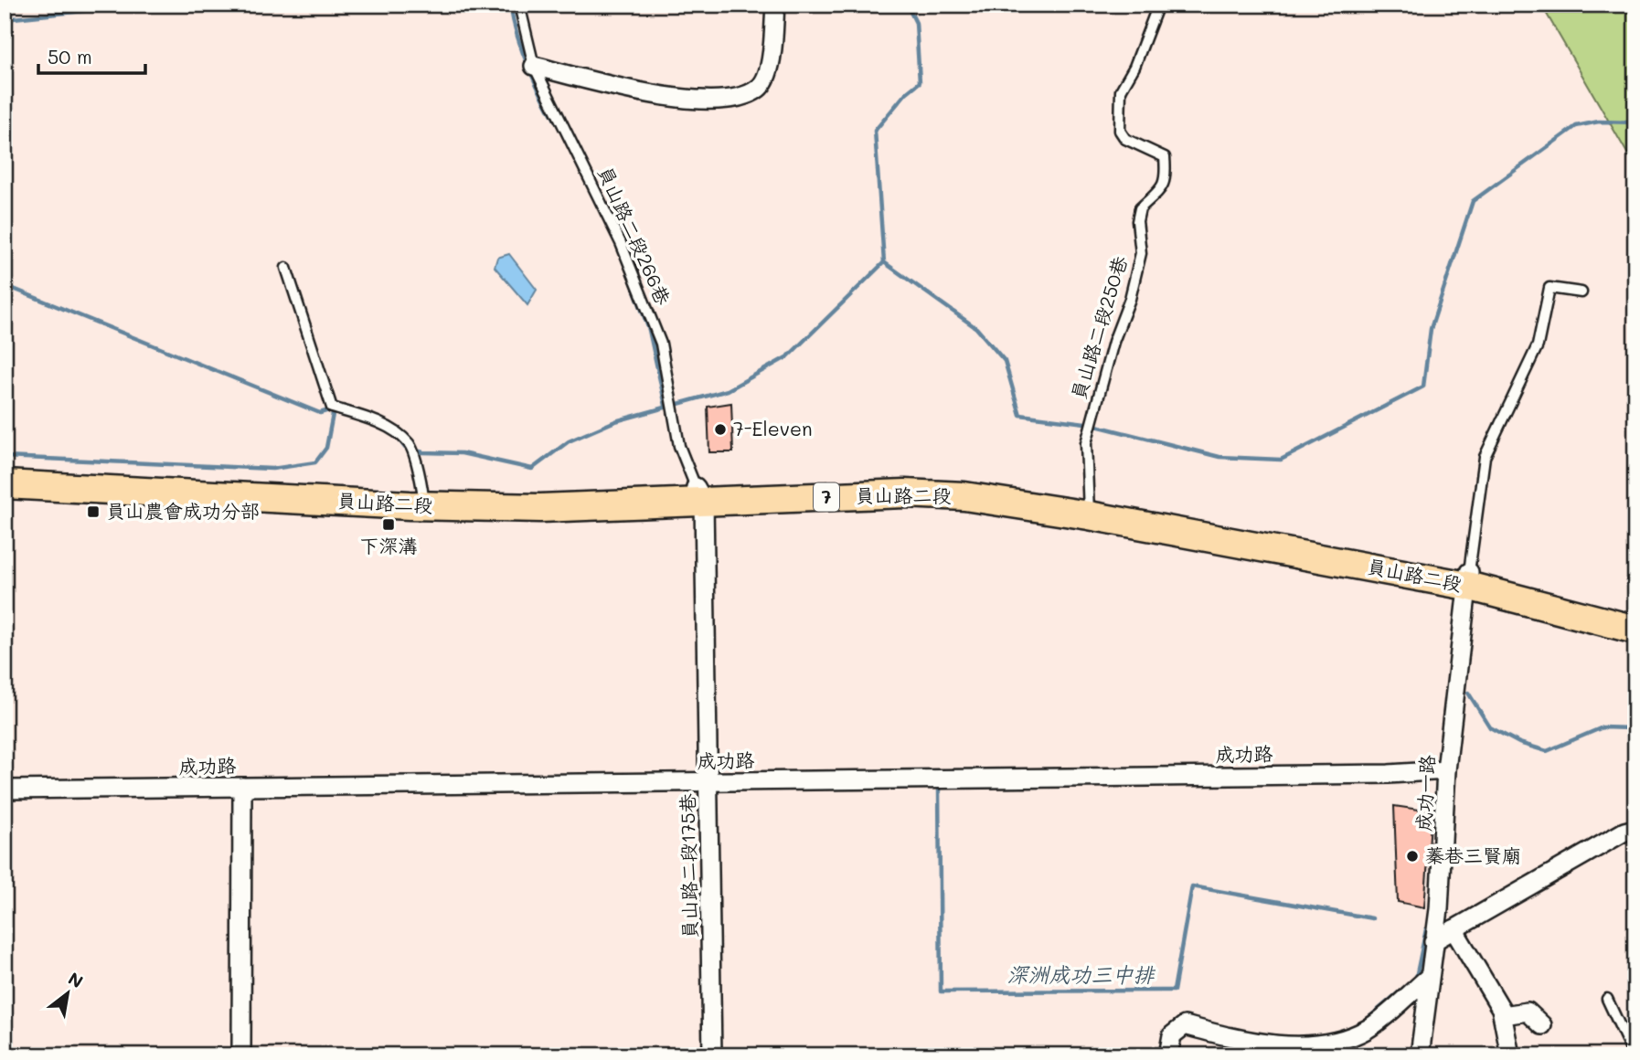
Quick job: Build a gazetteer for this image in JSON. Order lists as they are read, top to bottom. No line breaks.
{"streets":{"main road":["員山路二段","7"],"street":["成功路","成功一路","員山路二段175巷"],"lane":["員山路二段266巷","員山路二段250巷"]},"crossings":[["員山路二段266巷","員山路二段"],["員山路二段266巷","員山路二段175巷"],["員山路二段250巷","員山路二段"],["員山路二段","成功一路"],["員山路二段","員山路二段175巷"],["成功路","成功一路"],["成功路","員山路二段175巷"]],"water":["深洲成功三中排"],"places":{"other":["7-Eleven","蓁巷三賢廟"],"transit":["員山農會成功分部","下深溝"]},"scale_bar":"50 m","north":"top right"}
